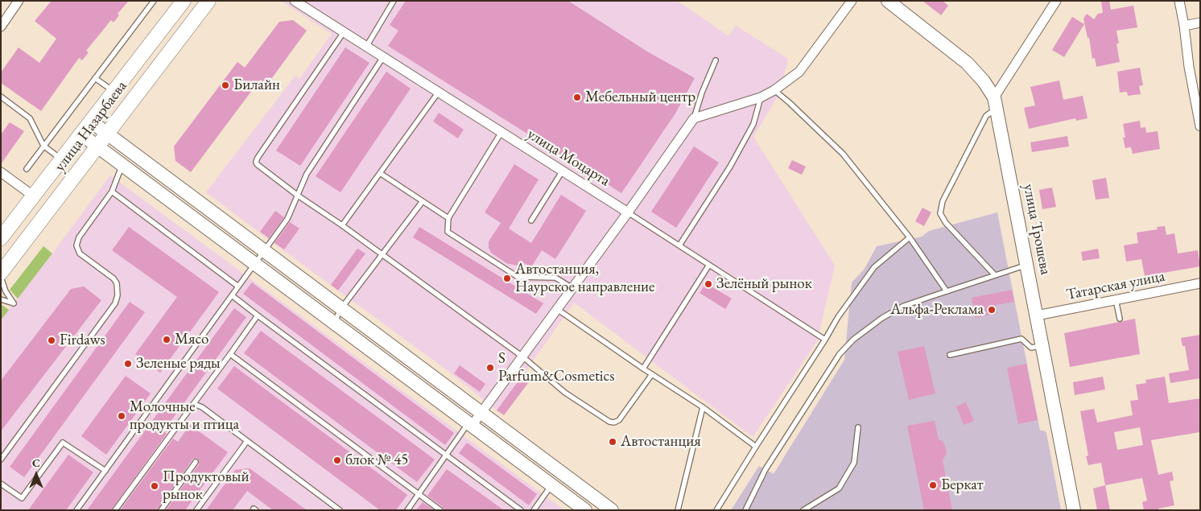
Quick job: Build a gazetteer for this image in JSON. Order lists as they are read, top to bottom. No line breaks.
{"streets":{"main road":["улица Назарбаева"],"street":["улица Моцарта","улица Трошева","Татарская улица"]},"crossings":[["улица Трошева","Татарская улица"]],"places":["Билайн","Мебельный центр","Автостанция, Наурское направление","Зелёный рынок","Альфа-Реклама","Мясо","Firdaws","Зеленые ряды","S Parfum&Cosmetics","Молочные продукты и птица","Автостанция","блок № 45","Беркат","Продуктовый рынок"],"north":"top"}
